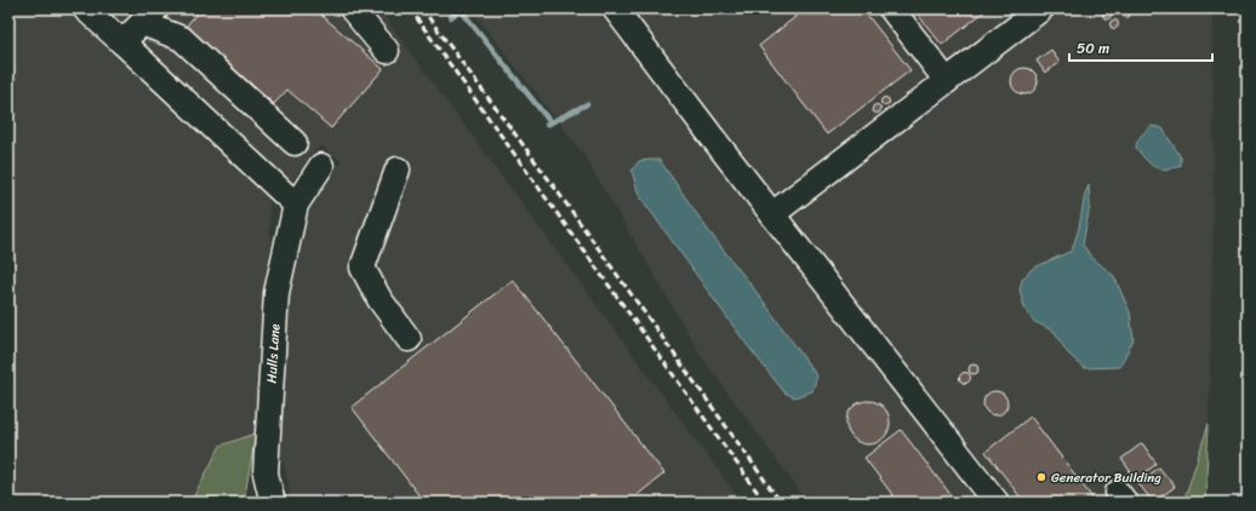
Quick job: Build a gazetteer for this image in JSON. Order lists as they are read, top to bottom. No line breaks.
{"streets":{"street":["Hulls Lane"]},"places":["Generator Building"],"scale_bar":"50 m"}
